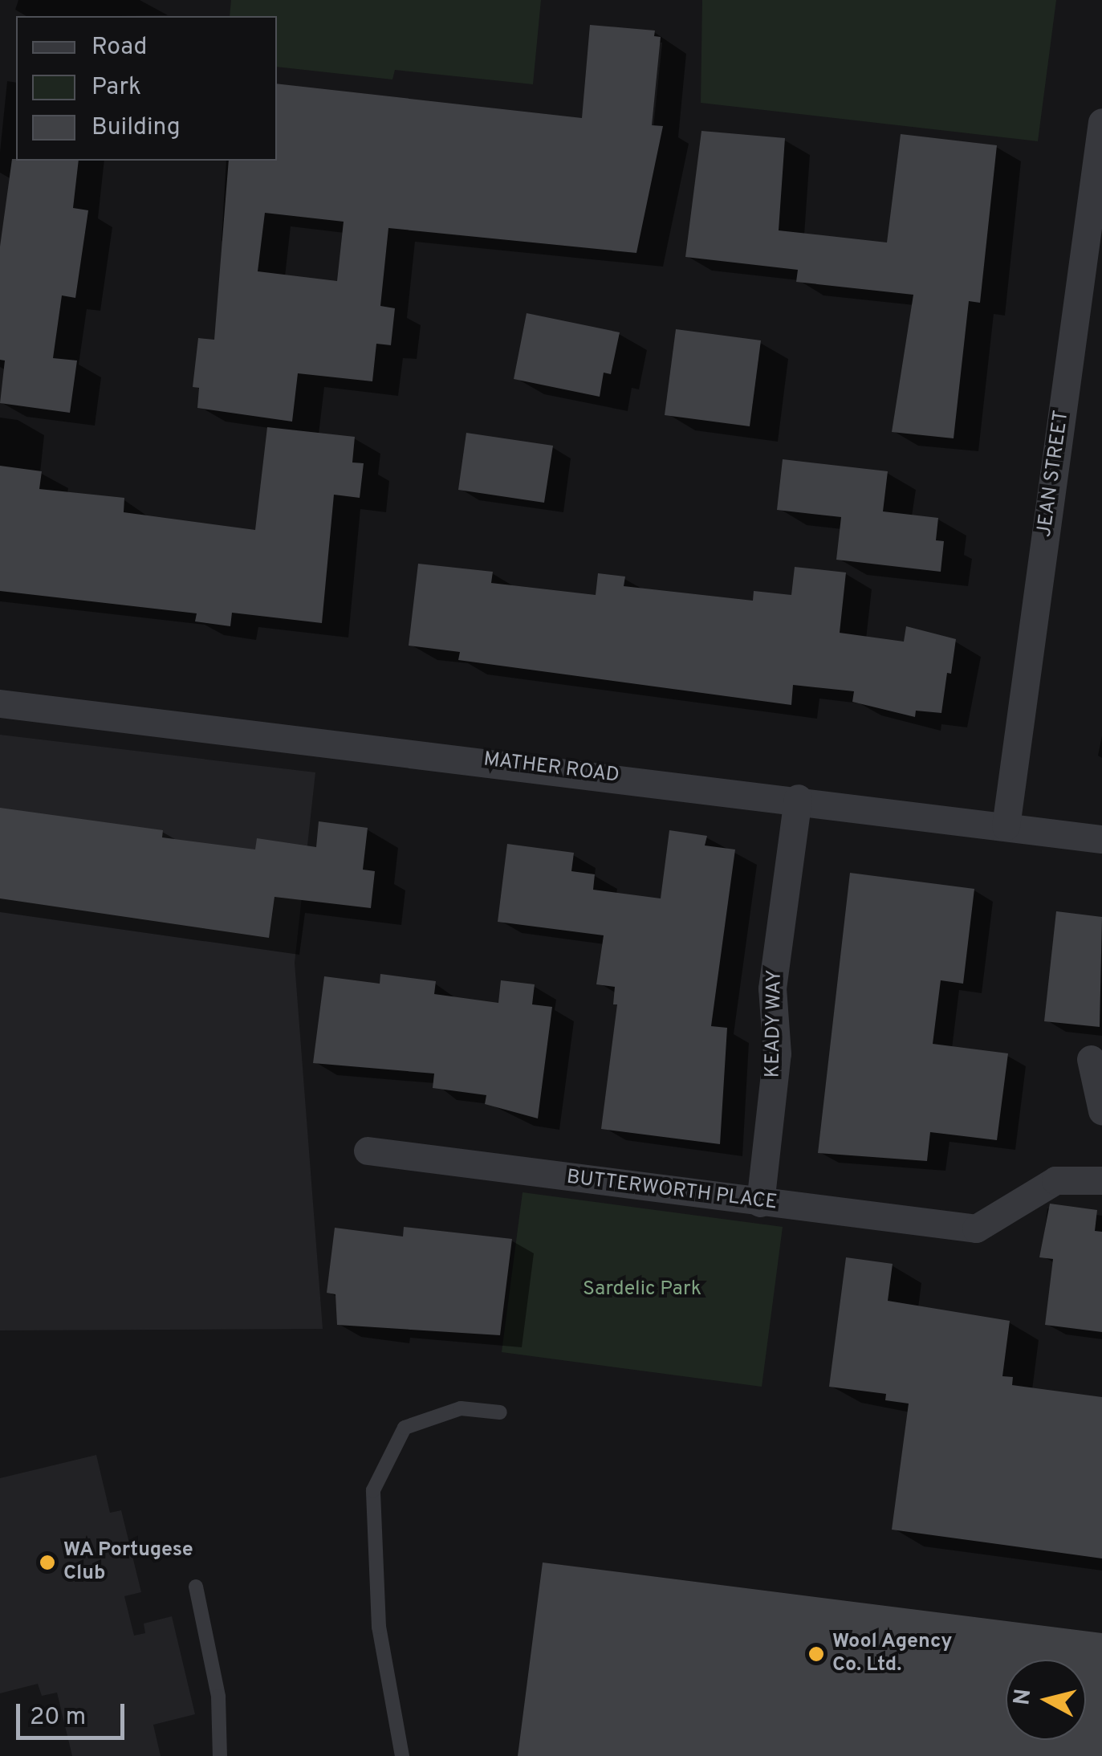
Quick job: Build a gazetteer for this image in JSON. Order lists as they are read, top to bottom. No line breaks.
{"streets":{"street":["JEAN STREET","MATHER ROAD","KEADY WAY","BUTTERWORTH PLACE"]},"crossings":[["JEAN STREET","MATHER ROAD"],["MATHER ROAD","KEADY WAY"],["KEADY WAY","BUTTERWORTH PLACE"]],"parks":["Sardelic Park"],"places":["WA Portugese Club","Wool Agency Co. Ltd."],"legend":["Road","Park","Building"],"scale_bar":"20 m","north":"left"}
